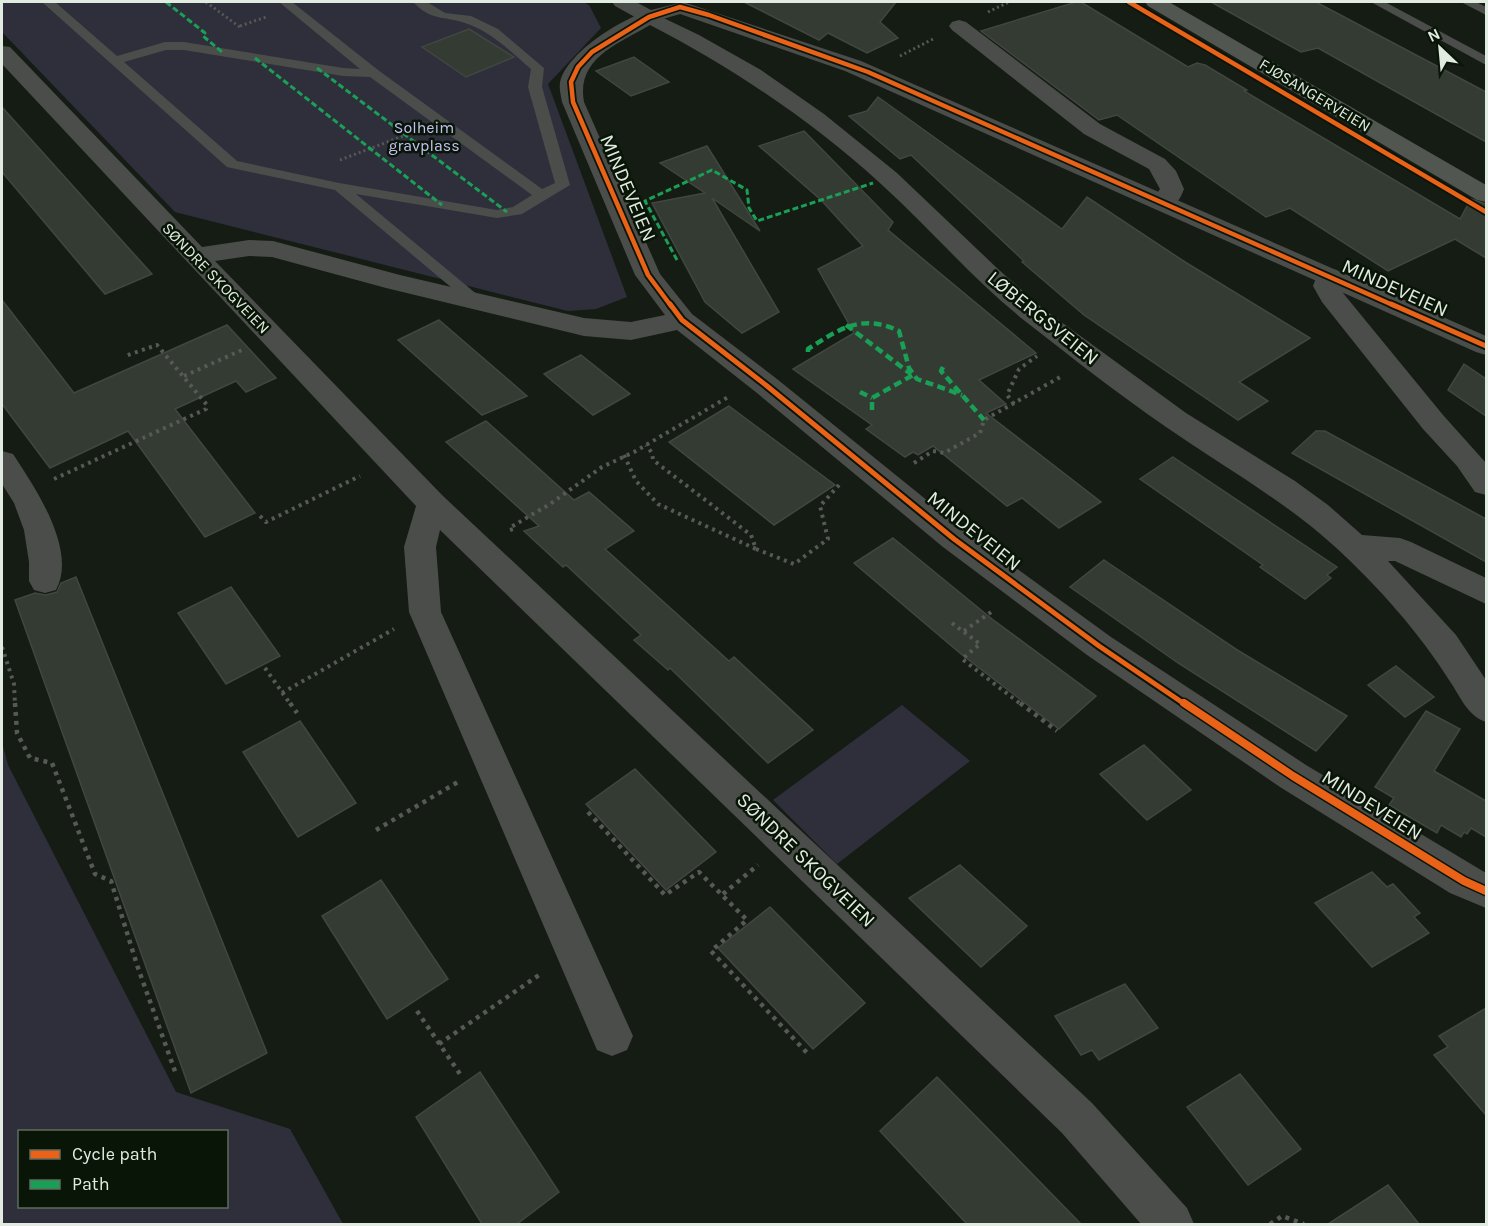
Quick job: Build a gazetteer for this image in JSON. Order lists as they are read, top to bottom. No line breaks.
{"streets":{"highway":["FJØSANGERVEIEN"],"street":["MINDEVEIEN","SØNDRE SKOGVEIEN","LØBERGSVEIEN"]},"crossings":[["MINDEVEIEN","LØBERGSVEIEN"]],"parks":["Solheim gravplass"],"legend":["Cycle path","Path"],"north":"top left"}
